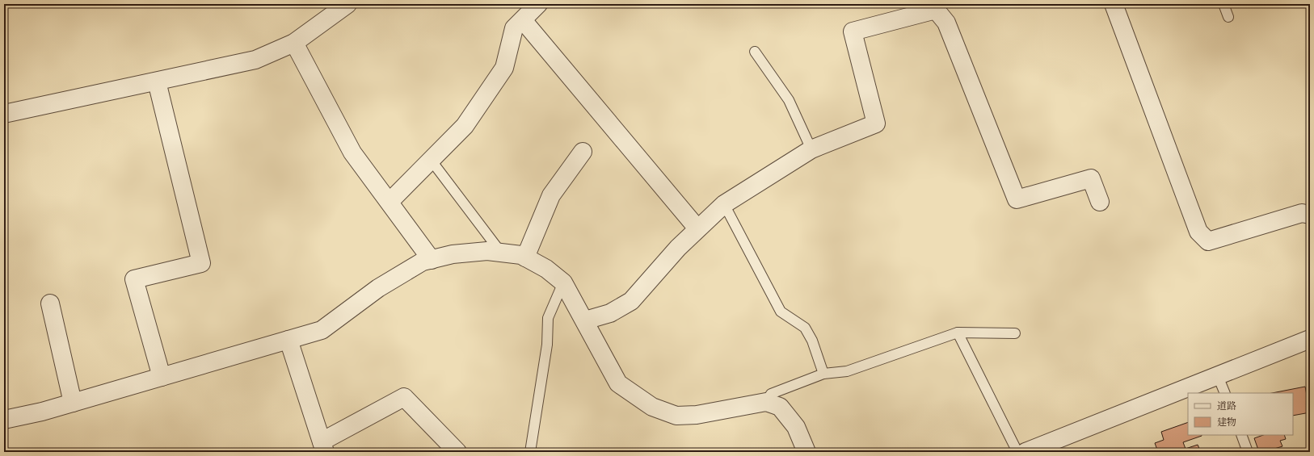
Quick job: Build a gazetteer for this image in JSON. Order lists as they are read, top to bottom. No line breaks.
{"legend":["道路","建物"]}
